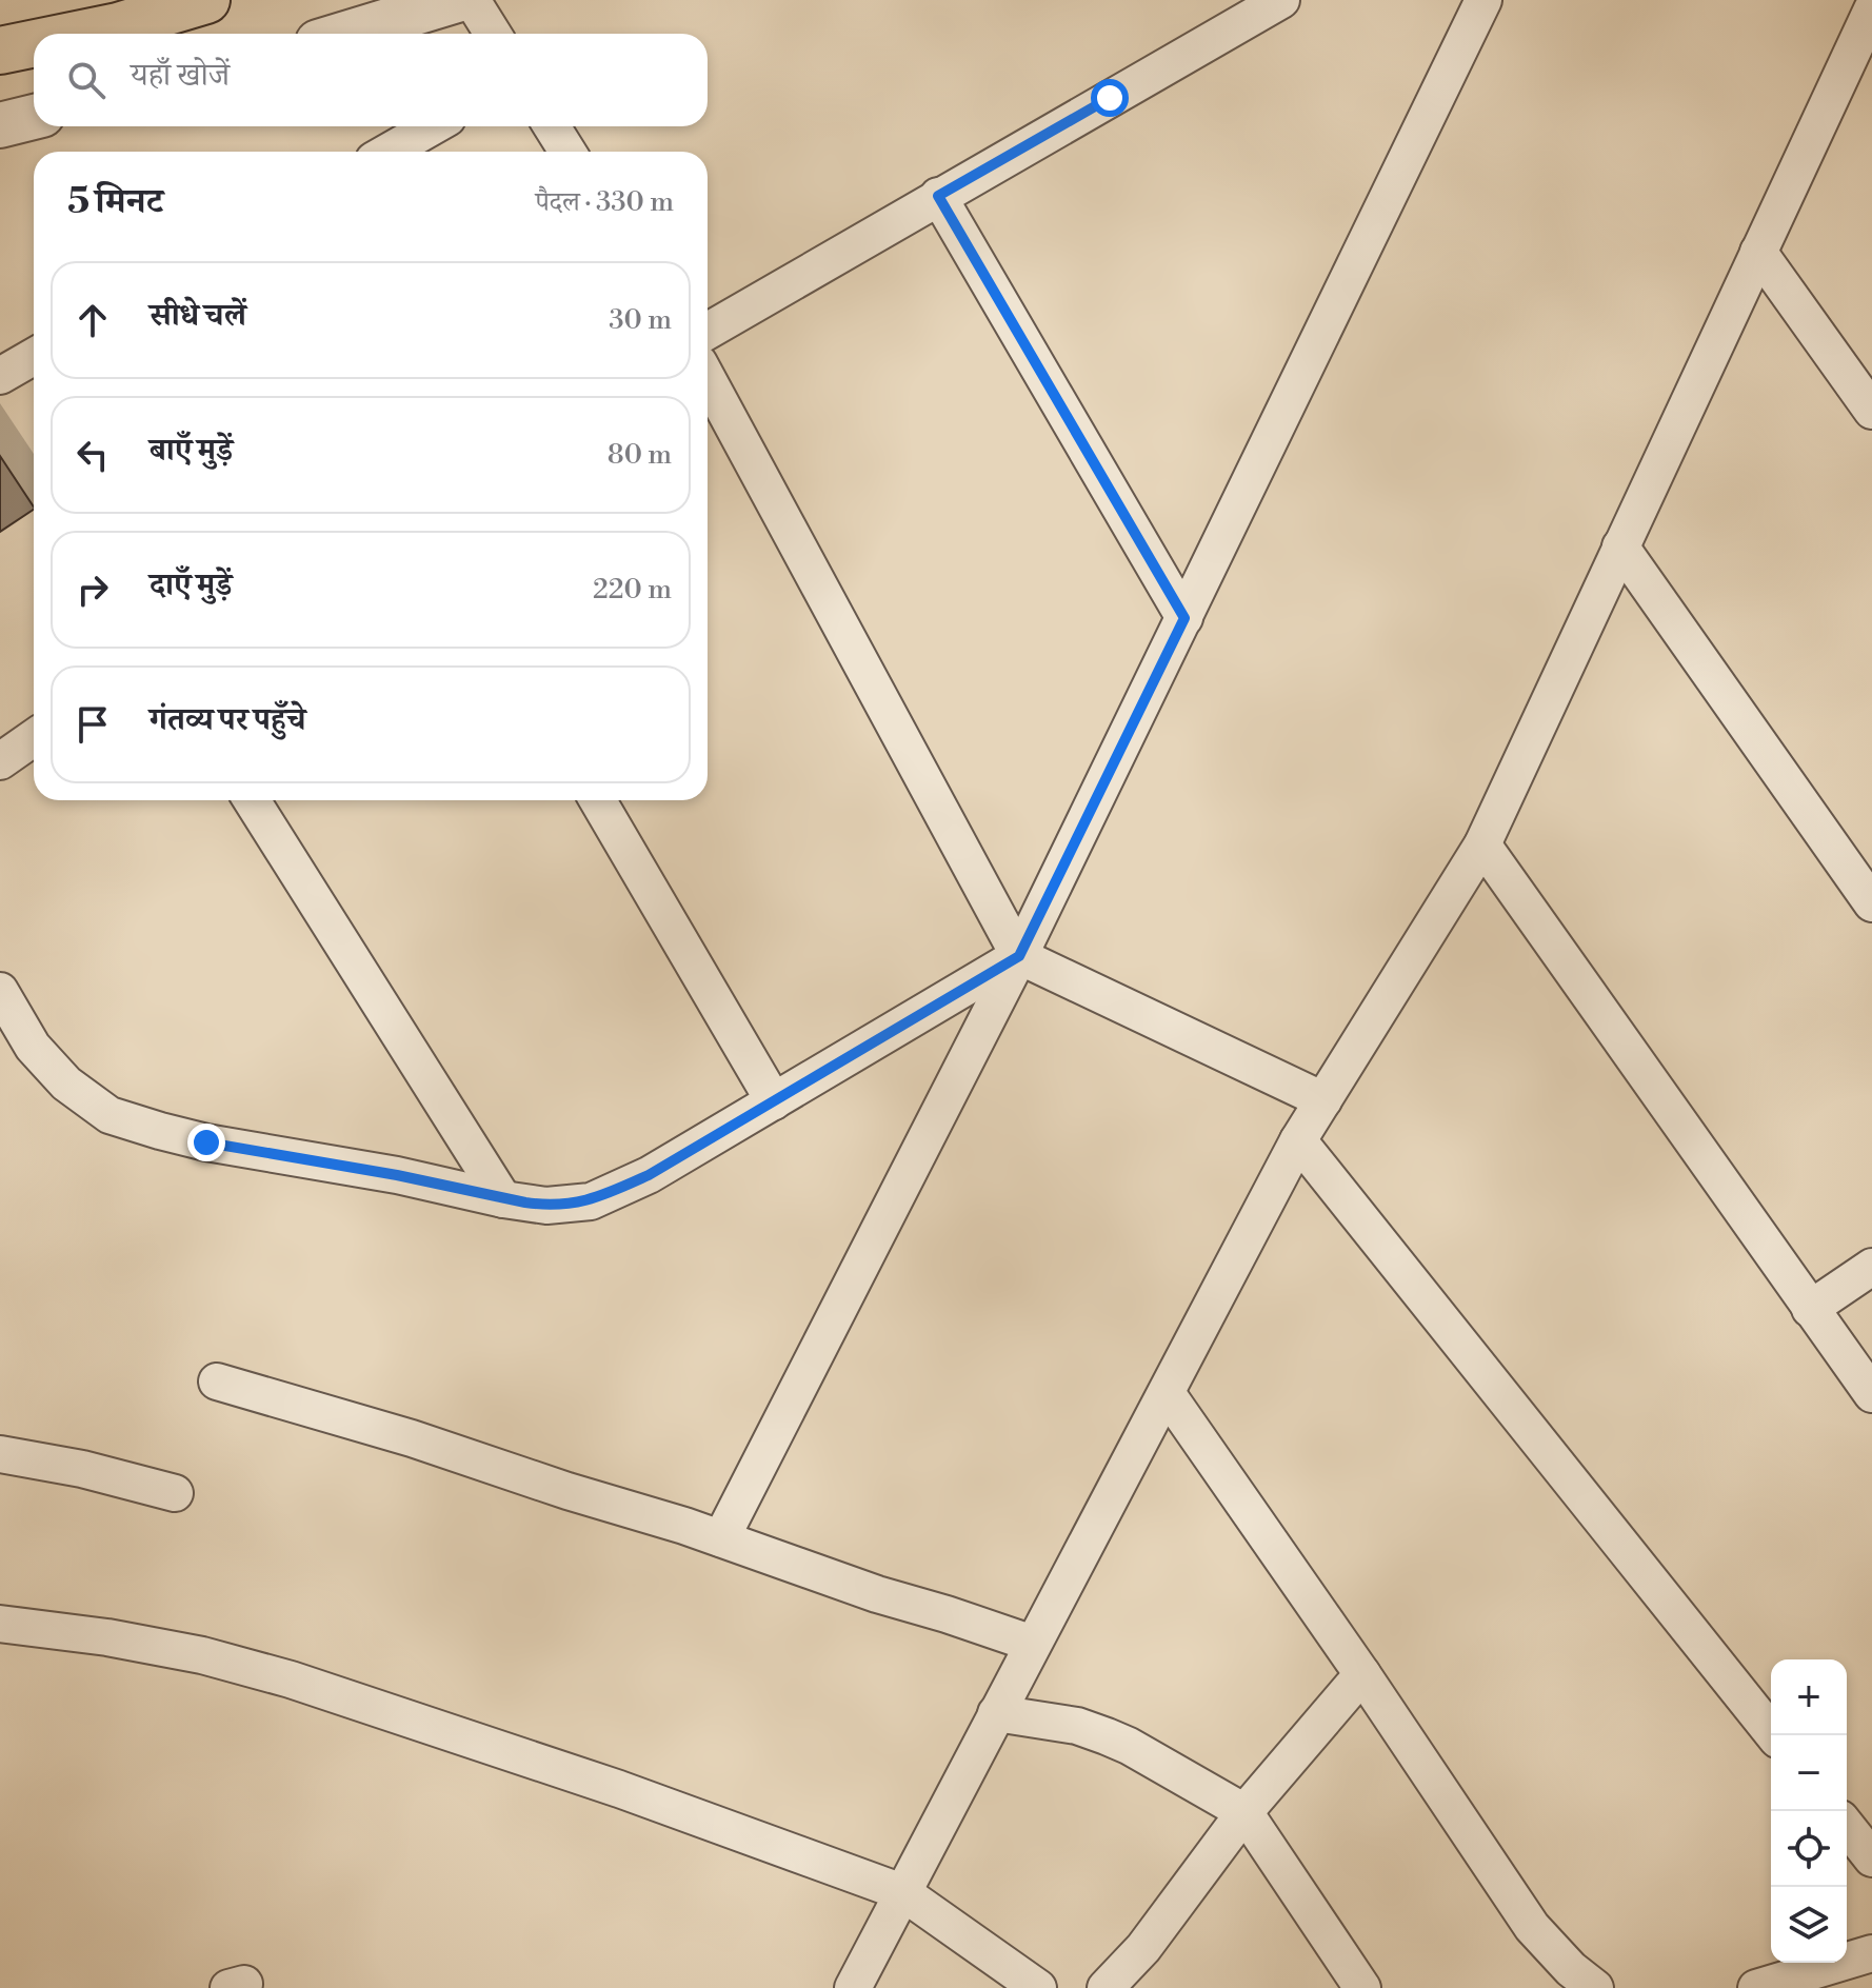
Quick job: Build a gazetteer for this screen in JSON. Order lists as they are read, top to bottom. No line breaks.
{"page":{"search":"यहाँ खोजें","heading":["5 मिनट","पैदल · 330 m"],"list":[["सीधे चलें","30 m"],["बाएँ मुड़ें","80 m"],["दाएँ मुड़ें","220 m"],"गंतव्य पर पहुँचे"],"map_buttons":["+","−"]}}
